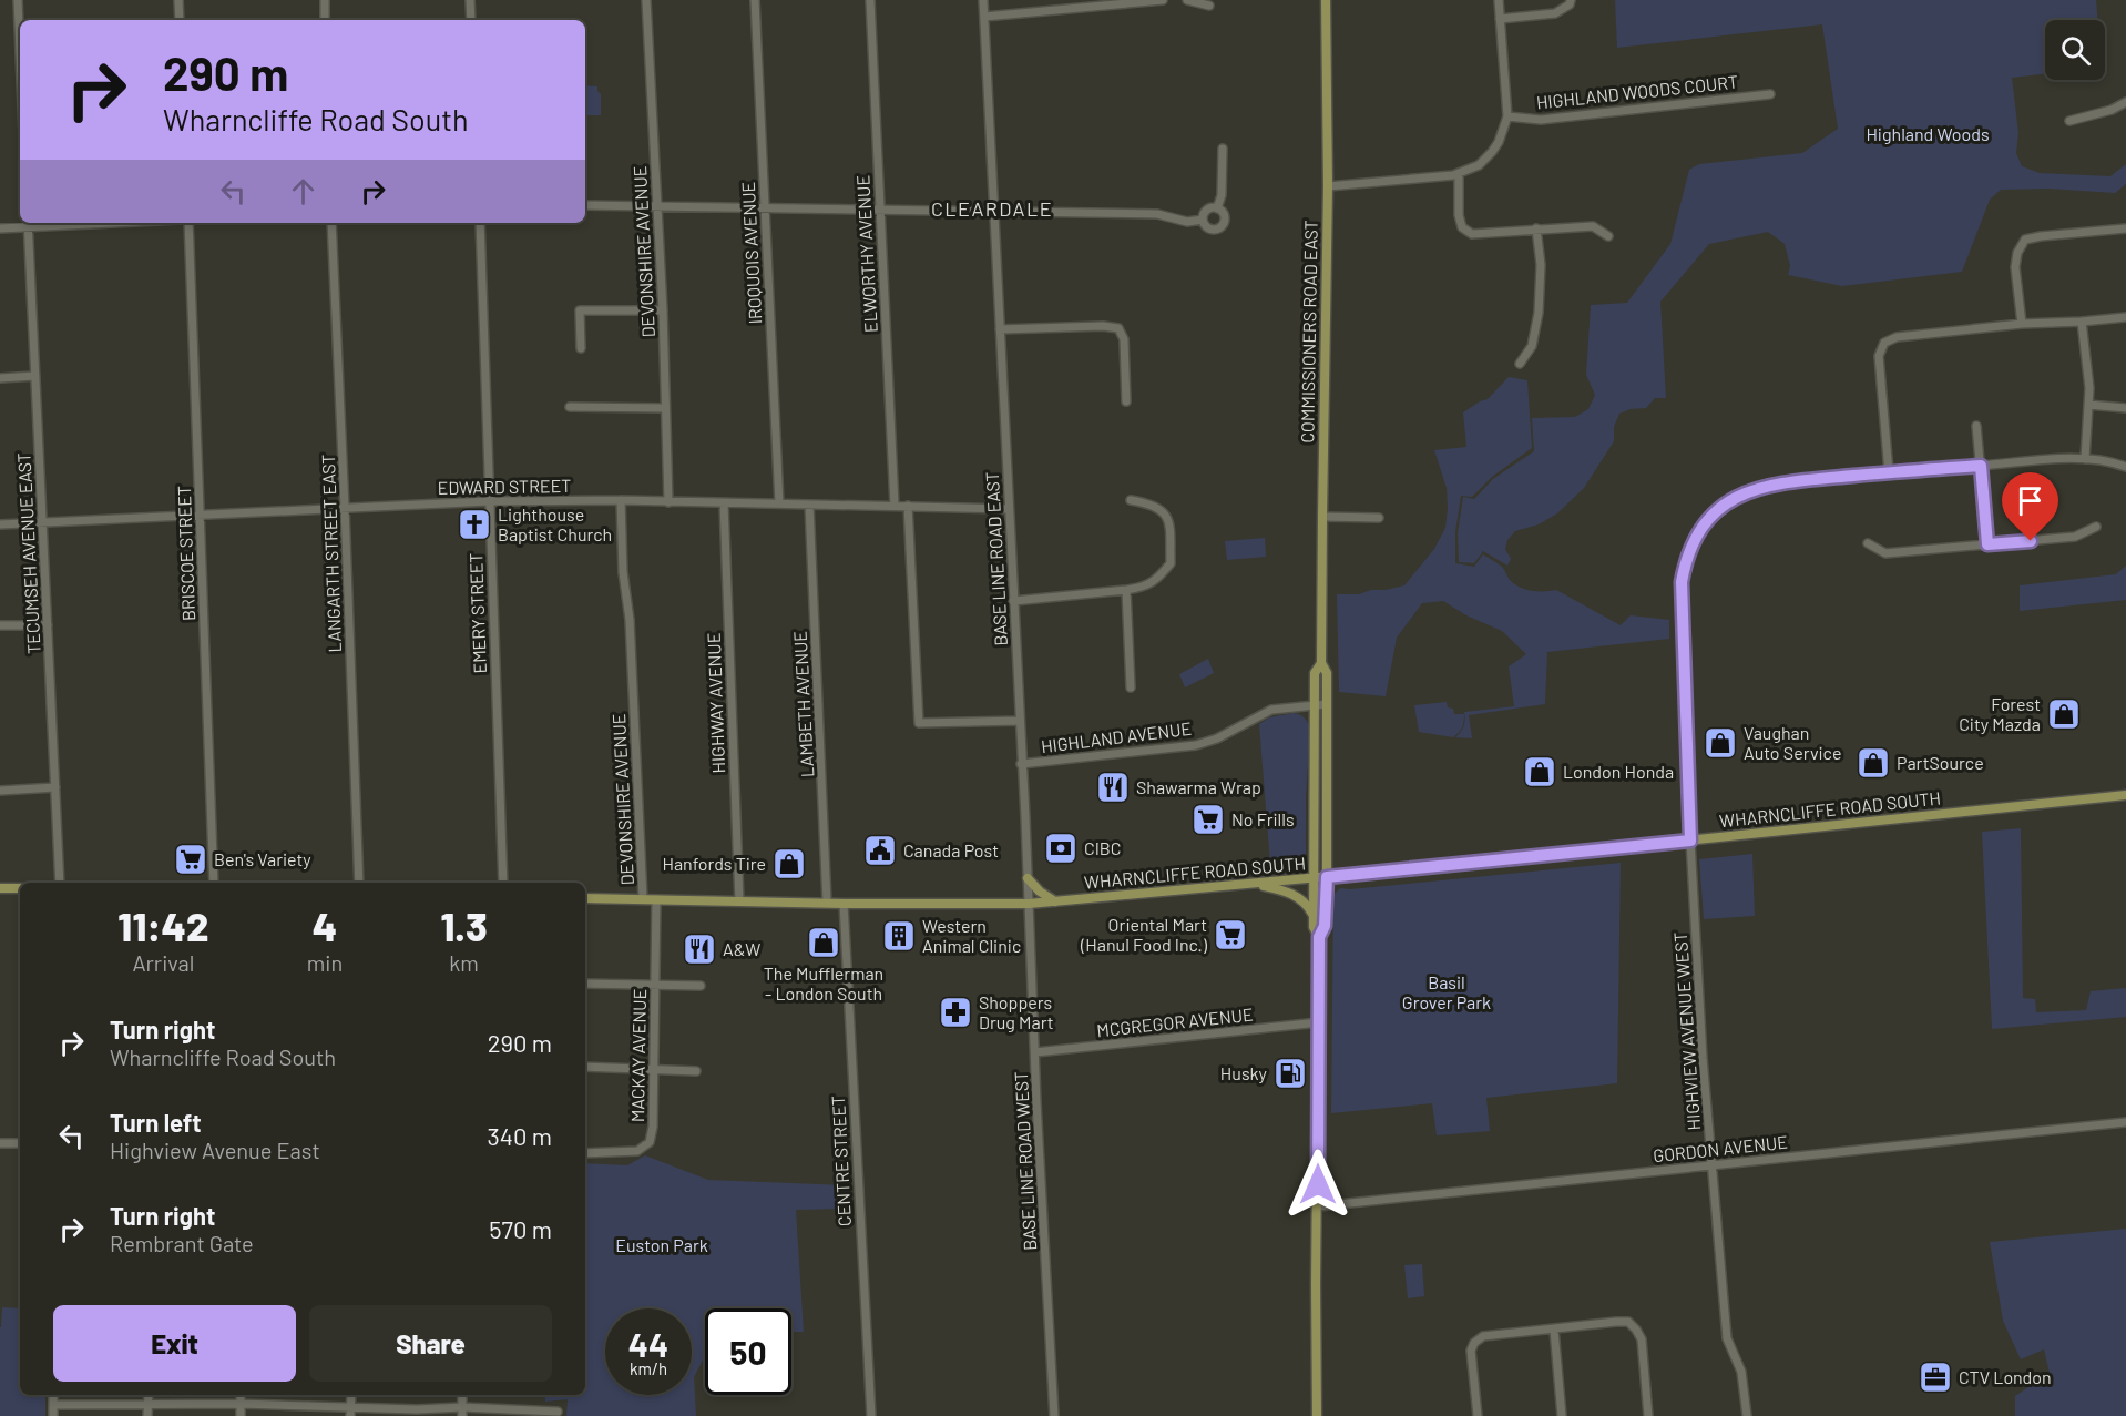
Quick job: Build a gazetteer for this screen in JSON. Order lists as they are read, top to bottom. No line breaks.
{"streets":{"main road":["COMMISSIONERS ROAD EAST","WHARNCLIFFE ROAD SOUTH"],"street":["HIGHLAND WOODS COURT","DEVONSHIRE AVENUE","IROQUOIS AVENUE","ELWORTHY AVENUE","EDWARD STREET","TECUMSEH AVENUE EAST","BRISCOE STREET","LANGARTH STREET EAST","BASE LINE ROAD EAST","EMERY STREET","HIGHWAY AVENUE","LAMBETH AVENUE","HIGHLAND AVENUE","MCGREGOR AVENUE","HIGHVIEW AVENUE WEST","MACKAY AVENUE","GORDON AVENUE","CENTRE STREET","BASE LINE ROAD WEST"]},"crossings":[["DEVONSHIRE AVENUE","EDWARD STREET"],["DEVONSHIRE AVENUE","WHARNCLIFFE ROAD SOUTH"],["IROQUOIS AVENUE","EDWARD STREET"],["ELWORTHY AVENUE","EDWARD STREET"],["COMMISSIONERS ROAD EAST","HIGHLAND AVENUE"],["COMMISSIONERS ROAD EAST","WHARNCLIFFE ROAD SOUTH"],["EDWARD STREET","TECUMSEH AVENUE EAST"],["EDWARD STREET","BRISCOE STREET"],["EDWARD STREET","LANGARTH STREET EAST"],["EDWARD STREET","BASE LINE ROAD EAST"],["EDWARD STREET","EMERY STREET"],["EDWARD STREET","HIGHWAY AVENUE"],["EDWARD STREET","LAMBETH AVENUE"],["BASE LINE ROAD EAST","HIGHLAND AVENUE"],["BASE LINE ROAD EAST","WHARNCLIFFE ROAD SOUTH"],["BASE LINE ROAD EAST","BASE LINE ROAD WEST"],["HIGHWAY AVENUE","WHARNCLIFFE ROAD SOUTH"],["LAMBETH AVENUE","WHARNCLIFFE ROAD SOUTH"],["WHARNCLIFFE ROAD SOUTH","HIGHVIEW AVENUE WEST"],["WHARNCLIFFE ROAD SOUTH","MACKAY AVENUE"],["WHARNCLIFFE ROAD SOUTH","CENTRE STREET"],["WHARNCLIFFE ROAD SOUTH","BASE LINE ROAD WEST"],["MCGREGOR AVENUE","BASE LINE ROAD WEST"],["HIGHVIEW AVENUE WEST","GORDON AVENUE"]],"districts":["CLEARDALE"],"parks":["Highland Woods","Basil Grover Park","Euston Park"],"places":{"church":["Lighthouse Baptist Church"],"shop":["Forest City Mazda","Vaughan Auto Service","PartSource","London Honda","Hanfords Tire","The Mufflerman - London South"],"restaurant":["Shawarma Wrap","A&W"],"supermarket":["No Frills","Ben's Variety","Oriental Mart (Hanul Food Inc.)"],"bank":["CIBC"],"public building":["Canada Post"],"building":["Western Animal Clinic"],"pharmacy":["Shoppers Drug Mart"],"fuel station":["Husky"],"office":["CTV London"]},"page":{"turn":["290 m","Wharncliffe Road South"],"eta":["11:42","Arrival","4","min","1.3","km"],"list":[{"name":"Turn right","note":"Wharncliffe Road South","value":"290 m"},{"name":"Turn left","note":"Highview Avenue East","value":"340 m"},{"name":"Turn right","note":"Rembrant Gate","value":"570 m"}],"buttons":["Exit","Share"],"speed":"44 km/h","limit":"50"}}
